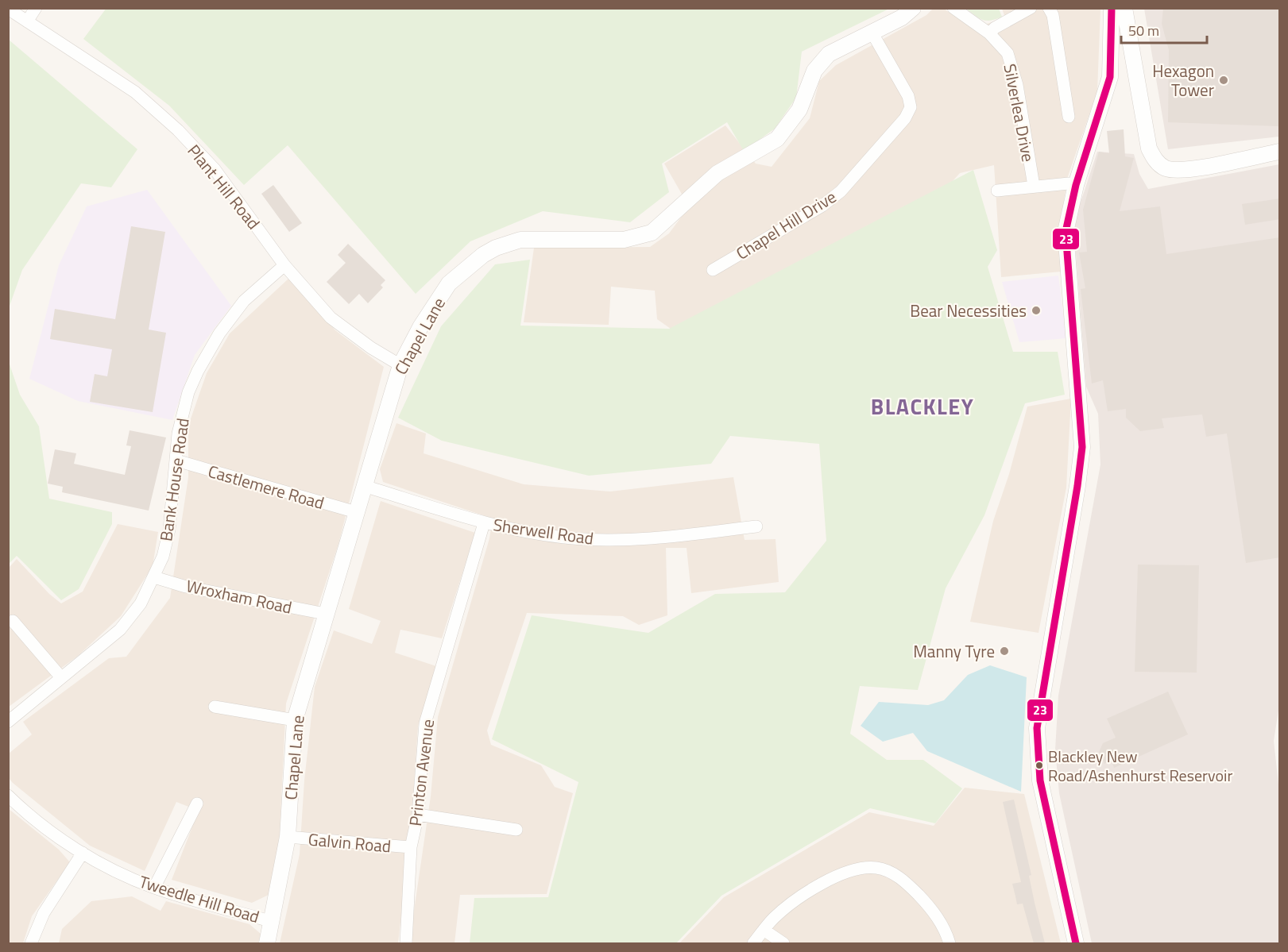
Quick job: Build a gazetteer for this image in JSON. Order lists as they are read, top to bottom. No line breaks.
{"streets":{"street":["Silverlea Drive","Plant Hill Road","Chapel Hill Drive","Chapel Lane","Bank House Road","Castlemere Road","Sherwell Road","Wroxham Road","Printon Avenue","Galvin Road","Tweedle Hill Road"]},"crossings":[["Plant Hill Road","Chapel Lane"],["Plant Hill Road","Bank House Road"],["Chapel Hill Drive","Chapel Lane"],["Chapel Lane","Castlemere Road"],["Chapel Lane","Sherwell Road"],["Chapel Lane","Wroxham Road"],["Chapel Lane","Galvin Road"],["Chapel Lane","Tweedle Hill Road"],["Bank House Road","Castlemere Road"],["Bank House Road","Wroxham Road"],["Sherwell Road","Printon Avenue"],["Printon Avenue","Galvin Road"]],"districts":["BLACKLEY"],"places":["Hexagon Tower","Bear Necessities","Manny Tyre","Blackley New Road/Ashenhurst Reservoir"],"lines":["transit line 23"],"scale_bar":"50 m"}
